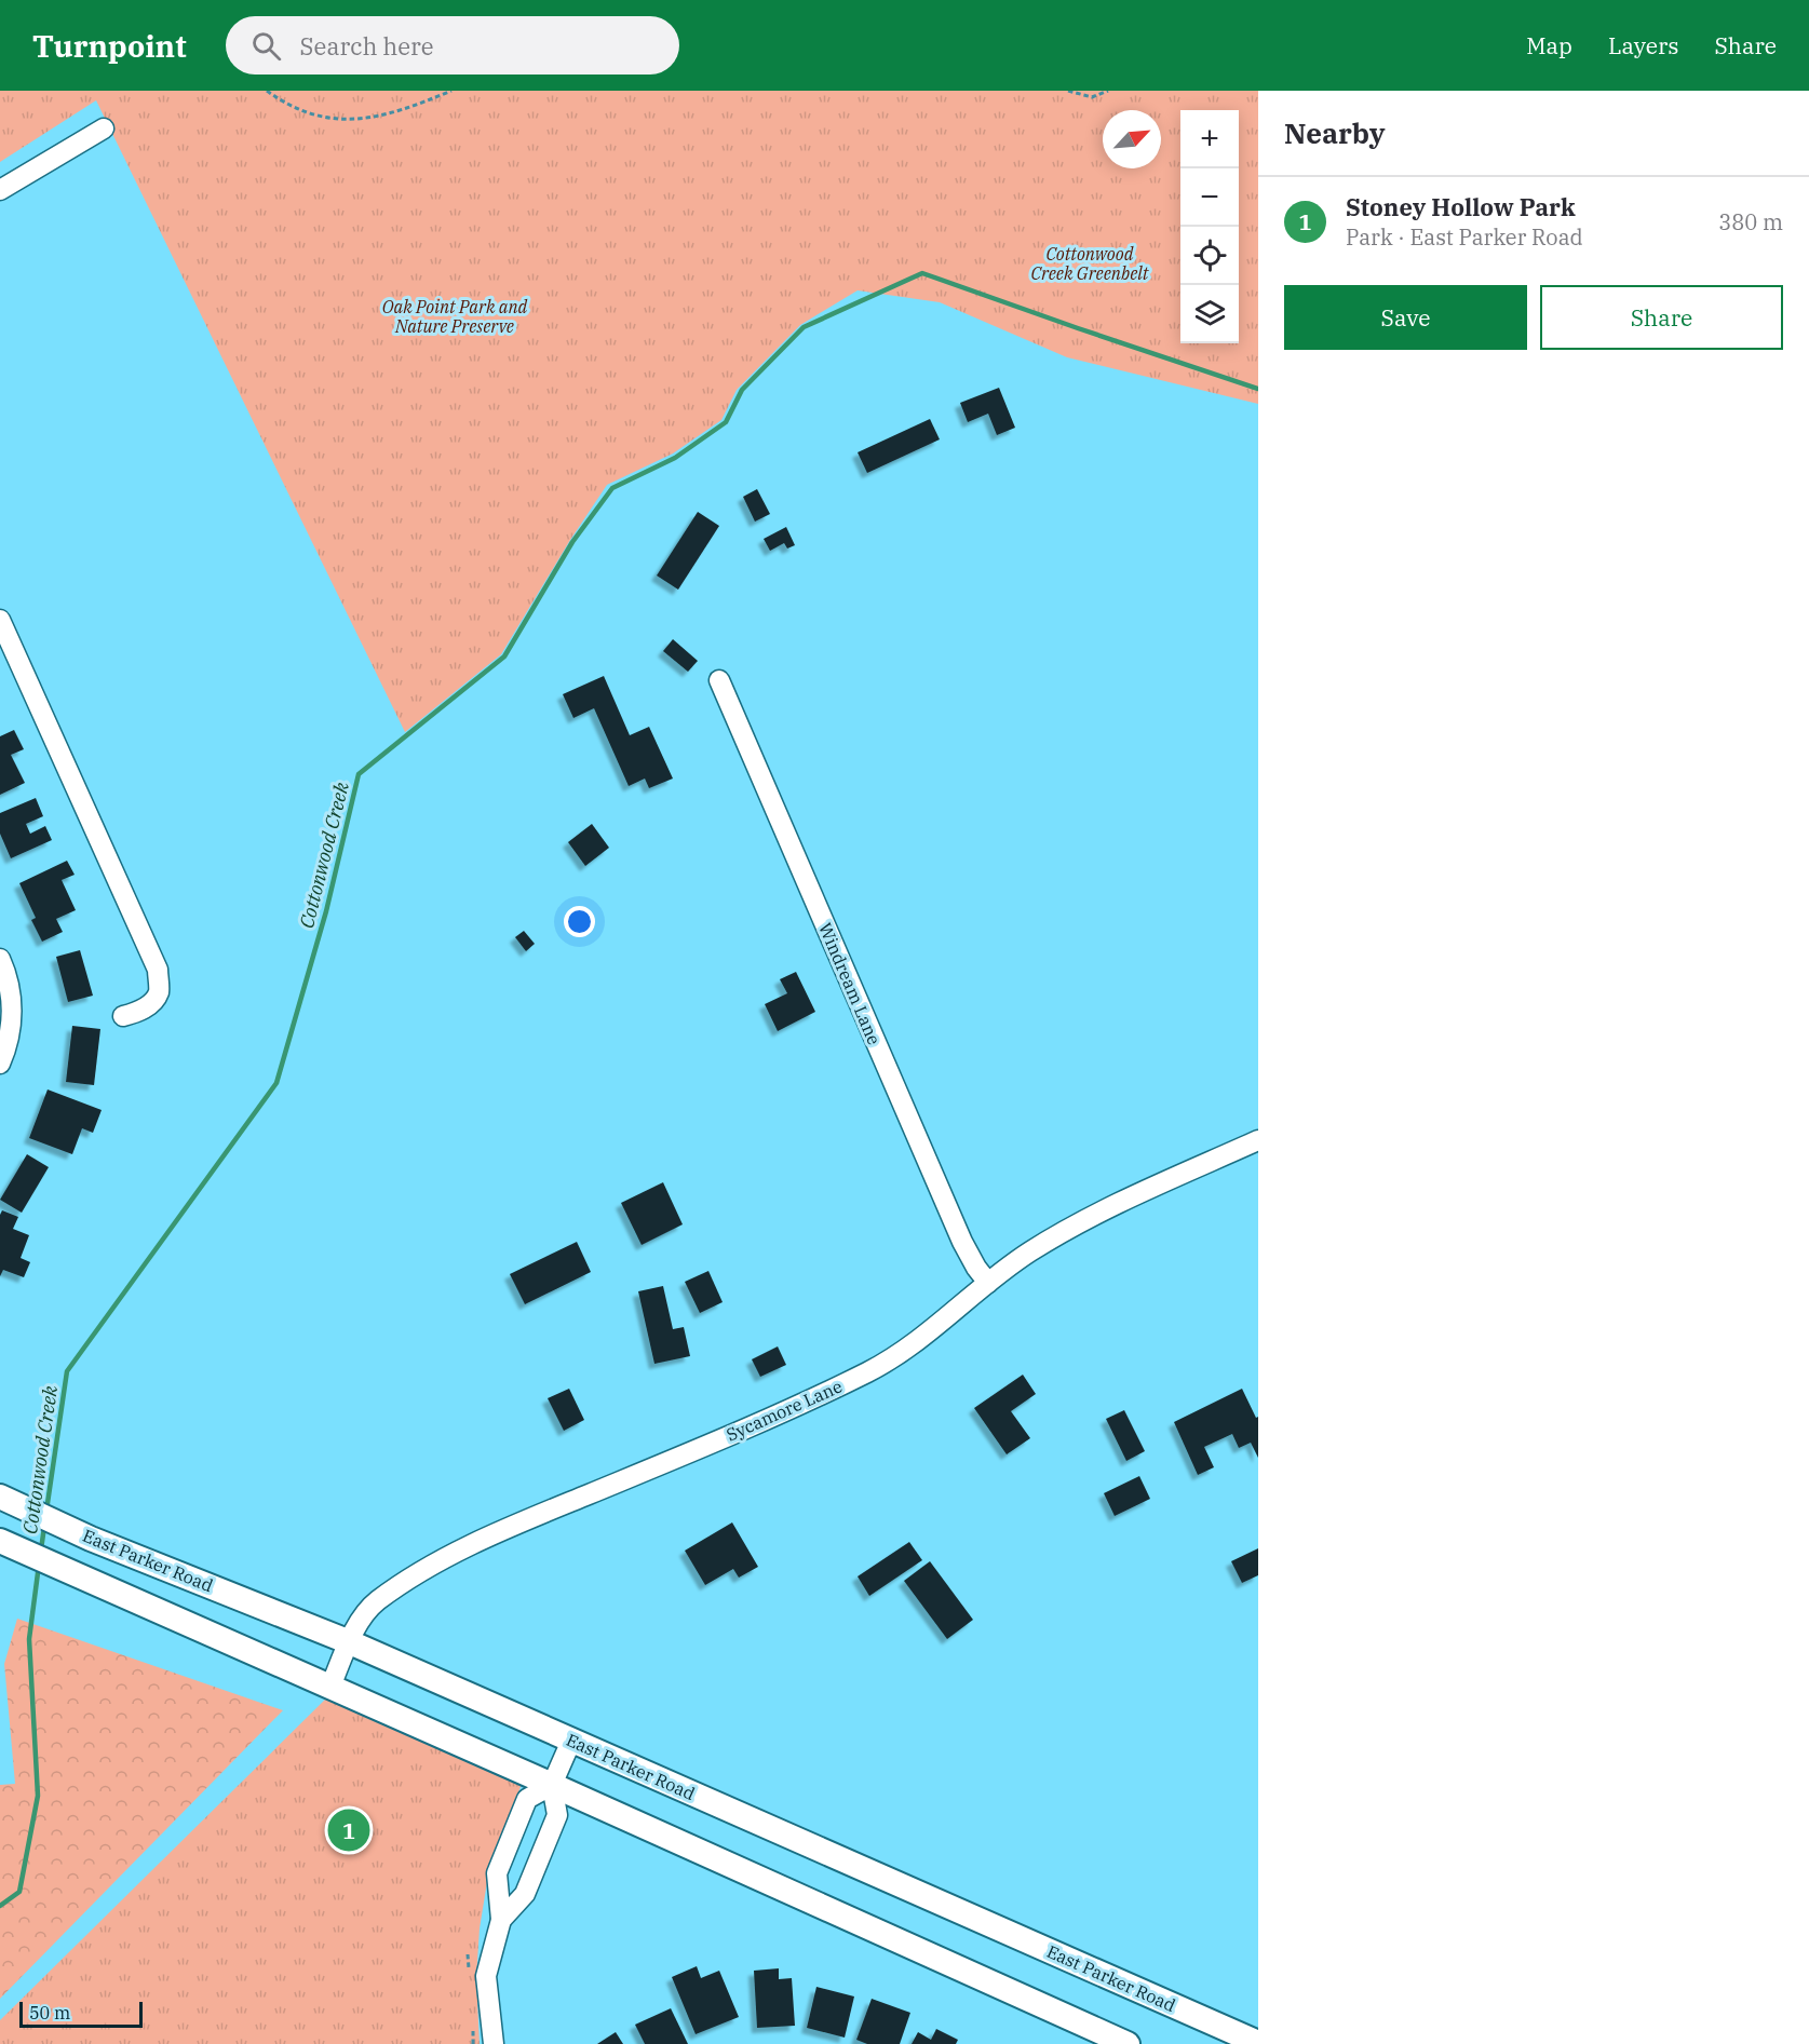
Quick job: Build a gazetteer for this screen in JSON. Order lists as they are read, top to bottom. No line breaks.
{"streets":{"main road":["East Parker Road"],"street":["Windream Lane","Sycamore Lane"]},"crossings":[["Windream Lane","Sycamore Lane"],["Sycamore Lane","East Parker Road"]],"water":["Cottonwood Creek"],"parks":["Cottonwood Creek Greenbelt","Oak Point Park and Nature Preserve"],"scale_bar":"50 m","north":"top right","page":{"header":"Turnpoint","search":"Search here","nav":["Map","Layers","Share"],"heading":"Nearby","map_buttons":["+","−"],"list":[{"mark":"1","name":"Stoney Hollow Park","note":"Park · East Parker Road","value":"380 m"}],"buttons":["Save","Share"],"pins":"1","scale":"50 m"}}
